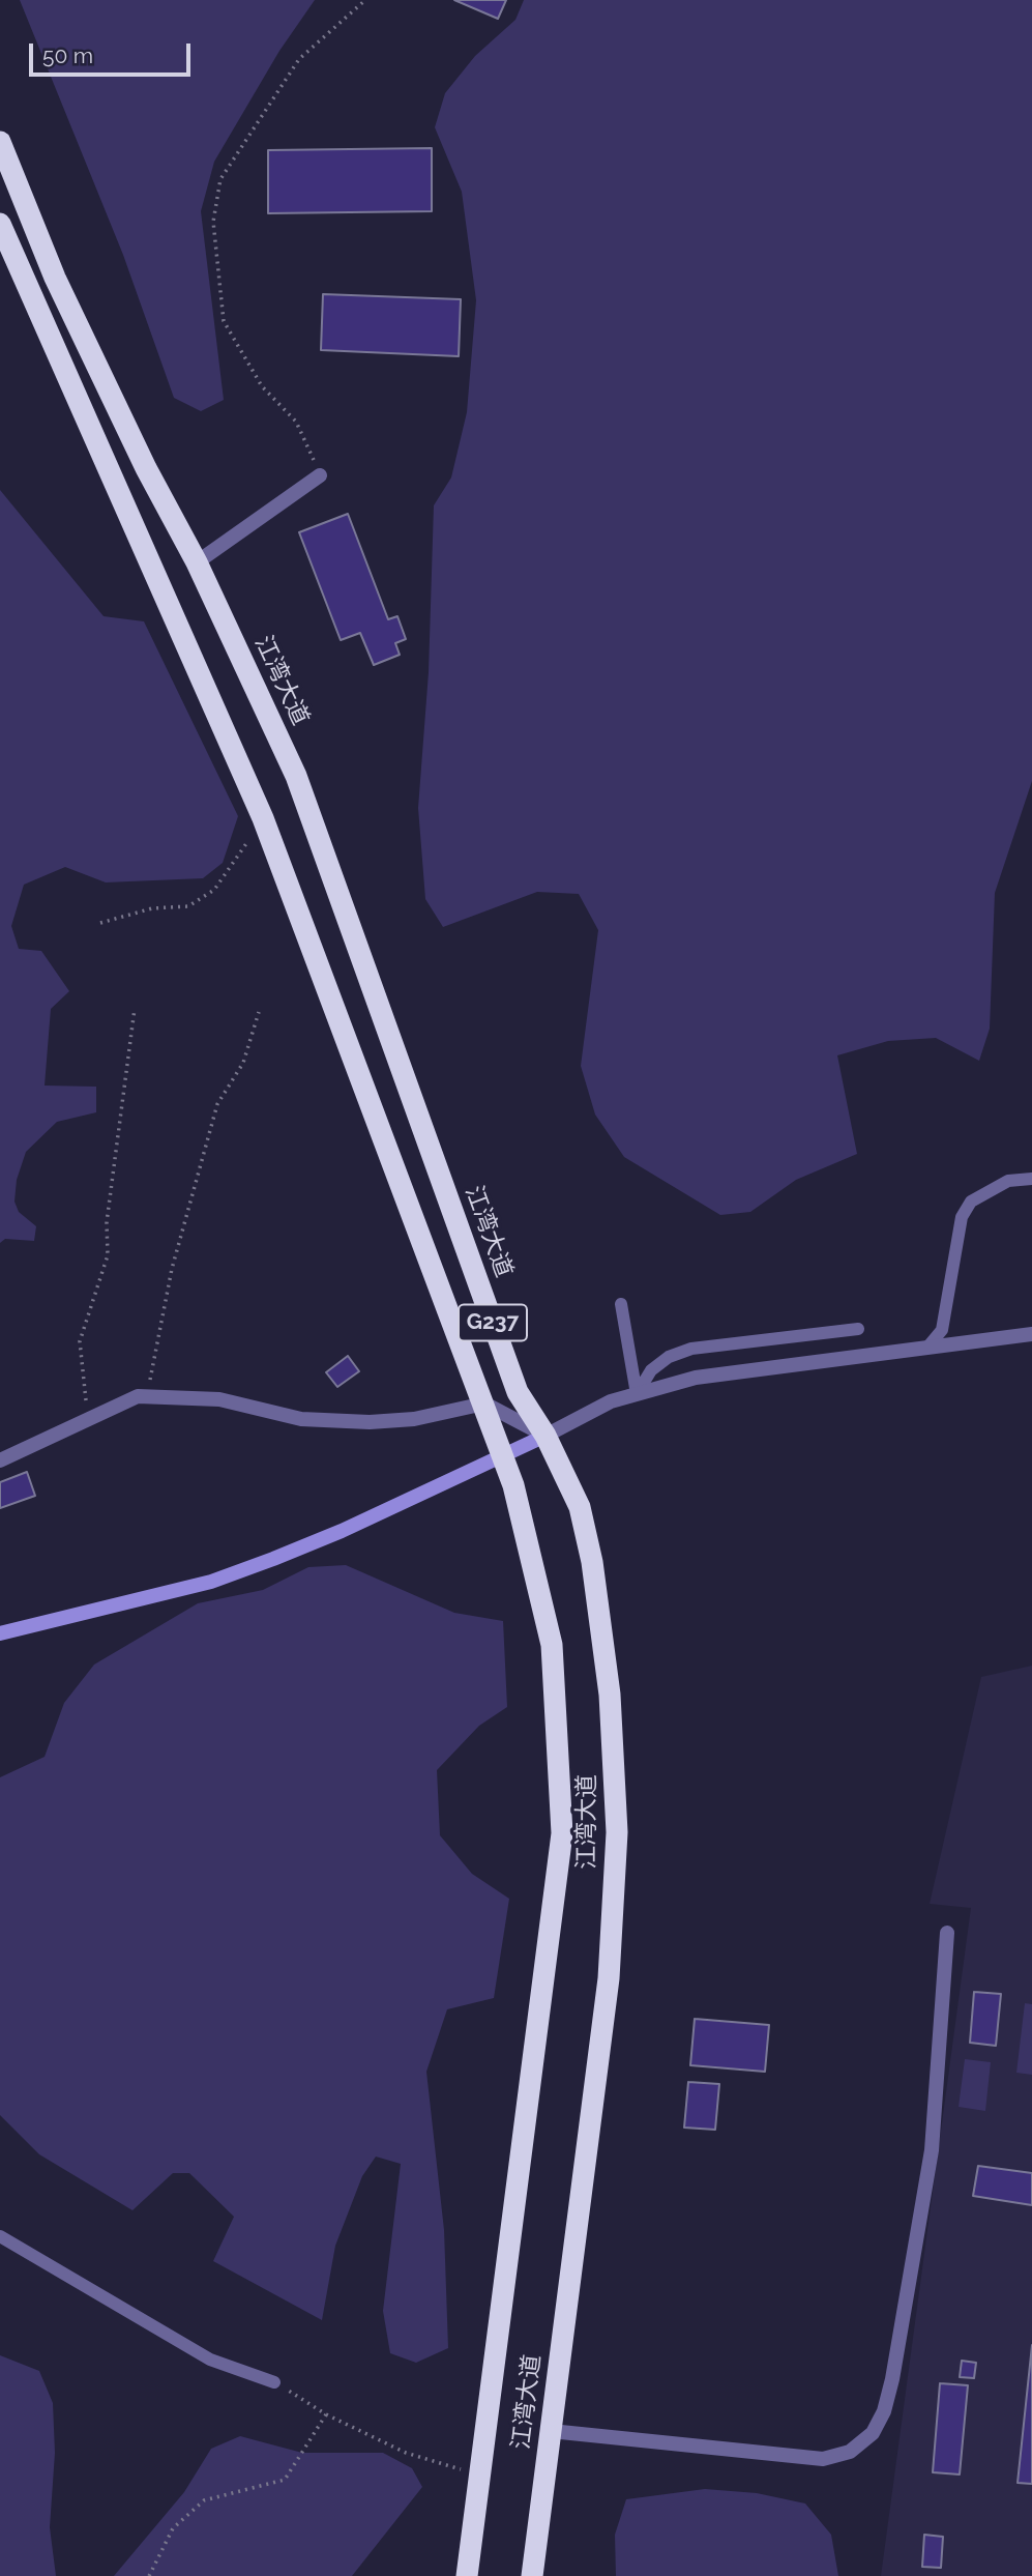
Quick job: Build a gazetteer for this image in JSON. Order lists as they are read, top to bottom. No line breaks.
{"streets":{"highway":["江湾大道","G237"]},"scale_bar":"50 m"}
